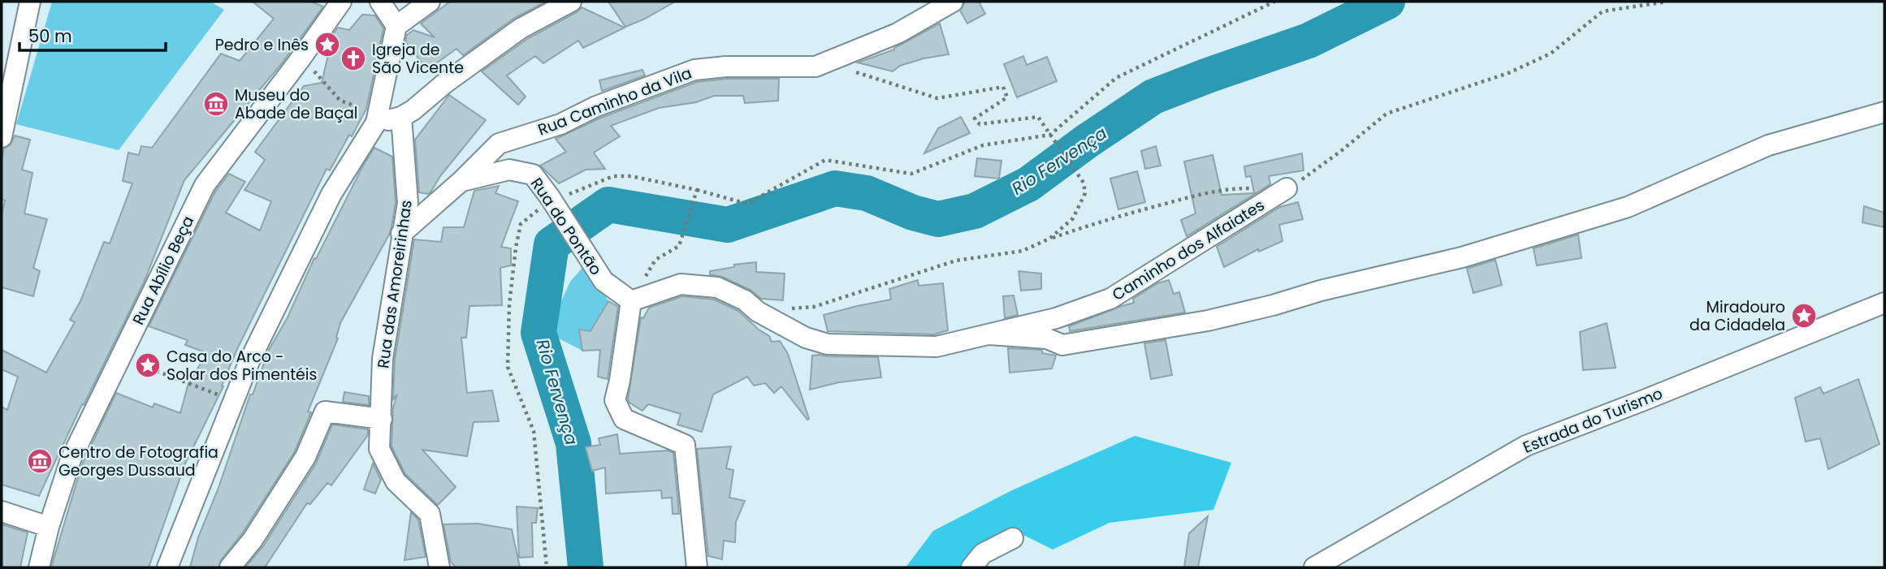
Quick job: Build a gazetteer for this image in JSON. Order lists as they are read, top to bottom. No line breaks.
{"streets":{"street":["Rua Caminho da Vila","Rua do Pontão","Caminho dos Alfaiates","Rua Abílio Beça","Rua das Amoreirinhas","Estrada do Turismo"]},"crossings":[["Rua Caminho da Vila","Rua do Pontão"],["Rua Caminho da Vila","Rua das Amoreirinhas"],["Rua do Pontão","Caminho dos Alfaiates"]],"water":["Rio Fervença"],"places":{"place":["Pedro e Inês","Miradouro da Cidadela","Casa do Arco - Solar dos Pimentéis"],"church":["Igreja de São Vicente"],"museum":["Museu do Abade de Baçal","Centro de Fotografia Georges Dussaud"]},"scale_bar":"50 m"}
